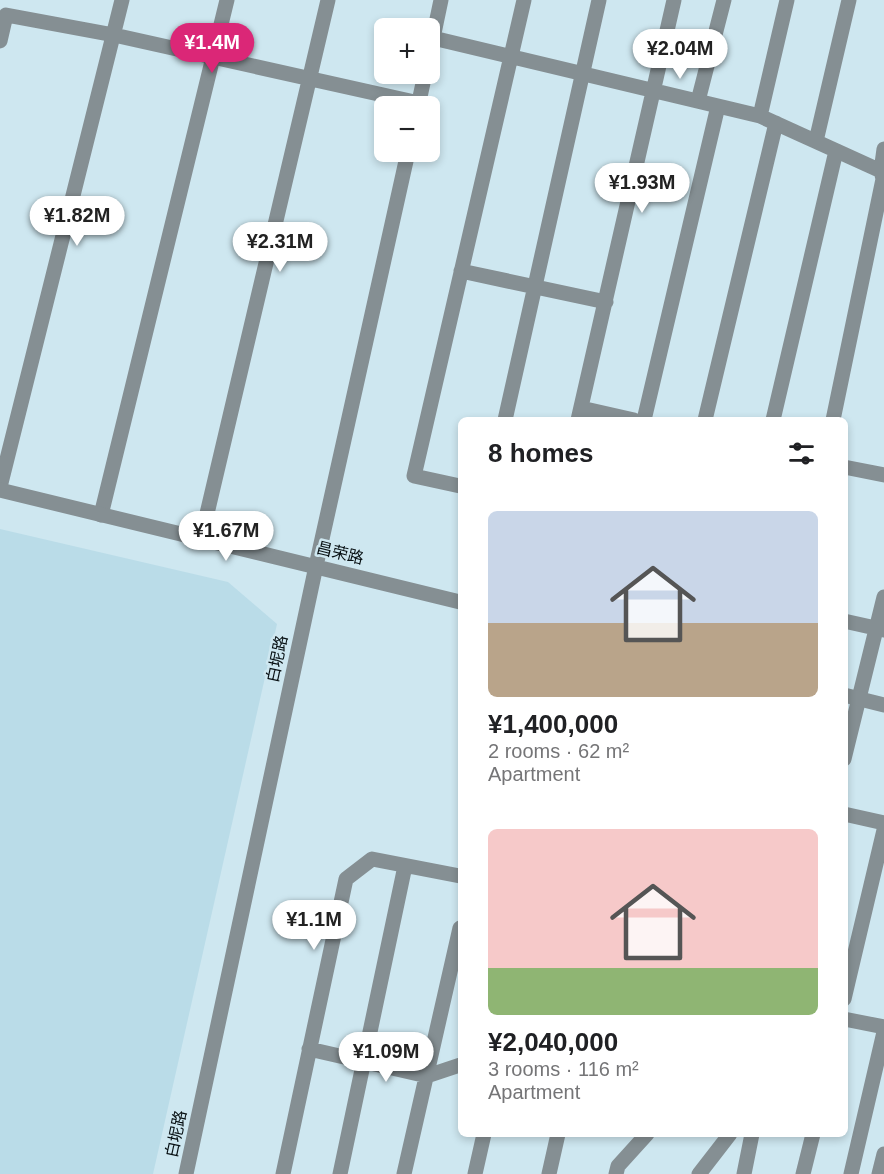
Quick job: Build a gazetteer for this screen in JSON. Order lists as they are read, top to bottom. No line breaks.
{"streets":{"street":["昌荣路","白坭路"]},"crossings":[["昌荣路","白坭路"]],"page":{"map_buttons":["+","−"],"price":["¥1.4M","¥2.04M","¥1.93M","¥1.82M","¥2.31M","¥1.67M","¥1.1M","¥1.09M"],"heading":"8 homes","list":[{"name":"¥1,400,000","note":"2 rooms · 62 m² · Apartment"},{"name":"¥2,040,000","note":"3 rooms · 116 m² · Apartment"}]}}
